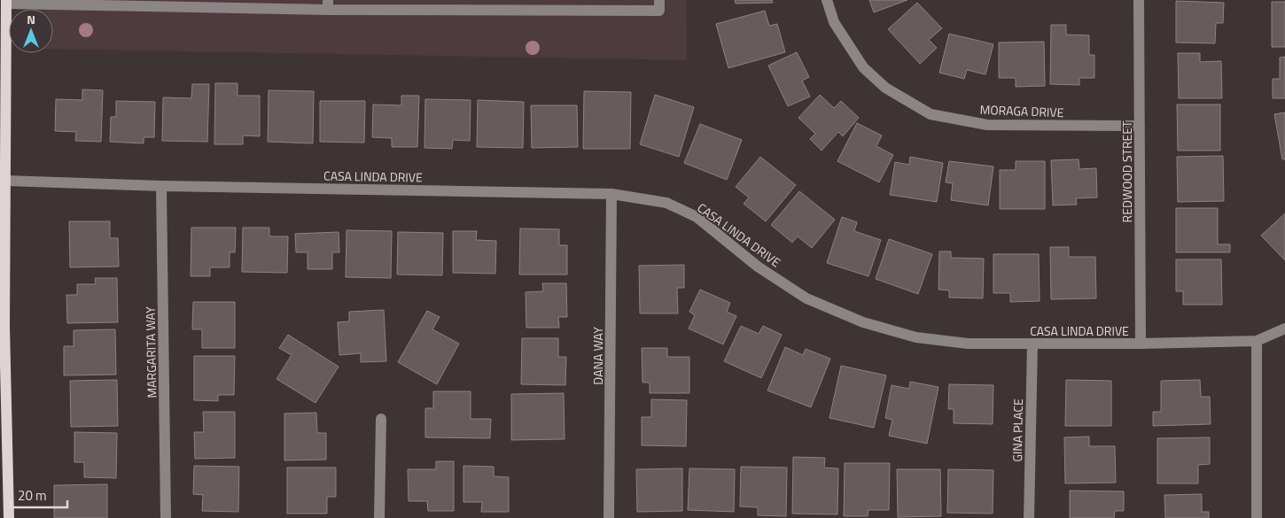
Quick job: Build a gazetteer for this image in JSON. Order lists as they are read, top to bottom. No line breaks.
{"streets":{"street":["MORAGA DRIVE","REDWOOD STREET","CASA LINDA DRIVE","MARGARITA WAY","DANA WAY","GINA PLACE"]},"crossings":[["MORAGA DRIVE","REDWOOD STREET"],["REDWOOD STREET","CASA LINDA DRIVE"],["CASA LINDA DRIVE","MARGARITA WAY"],["CASA LINDA DRIVE","DANA WAY"],["CASA LINDA DRIVE","GINA PLACE"]],"scale_bar":"20 m","north":"top"}
